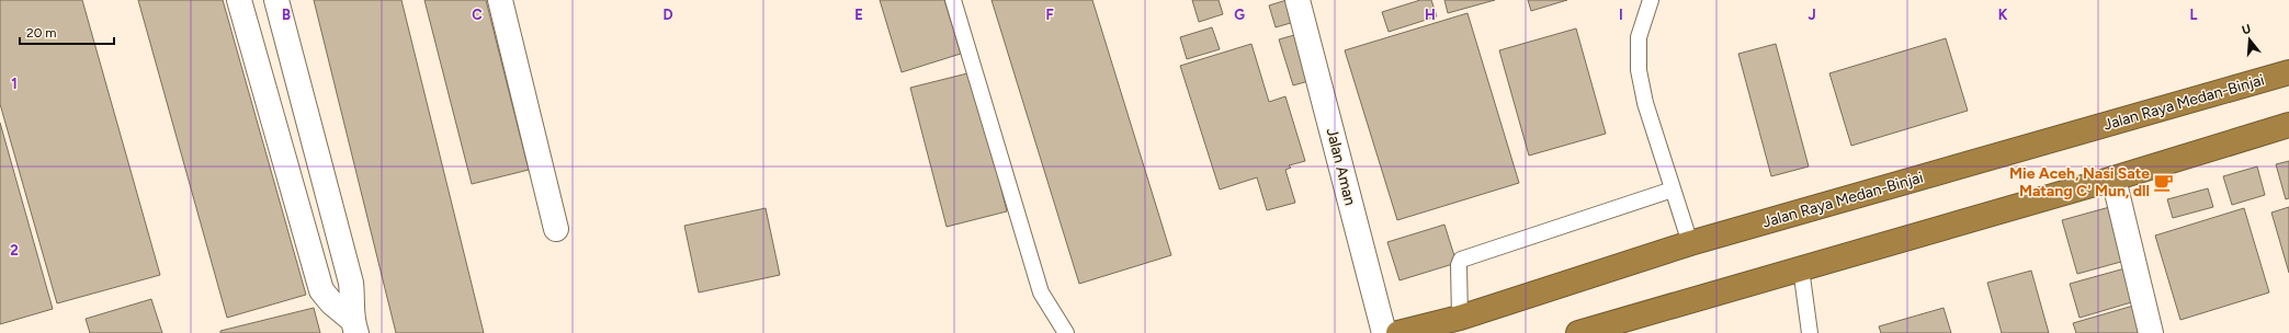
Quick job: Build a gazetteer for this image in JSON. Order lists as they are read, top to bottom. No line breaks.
{"streets":{"highway":["Jalan Raya Medan-Binjai"],"street":["Jalan Aman"]},"places":{"cafe":["Mie Aceh, Nasi Sate Matang C' Mun, dll"]},"scale_bar":"20 m","north":"top","grid":{"columns":["B","C","D","E","F","G","H","I","J","K","L"],"rows":["1","2"]}}
